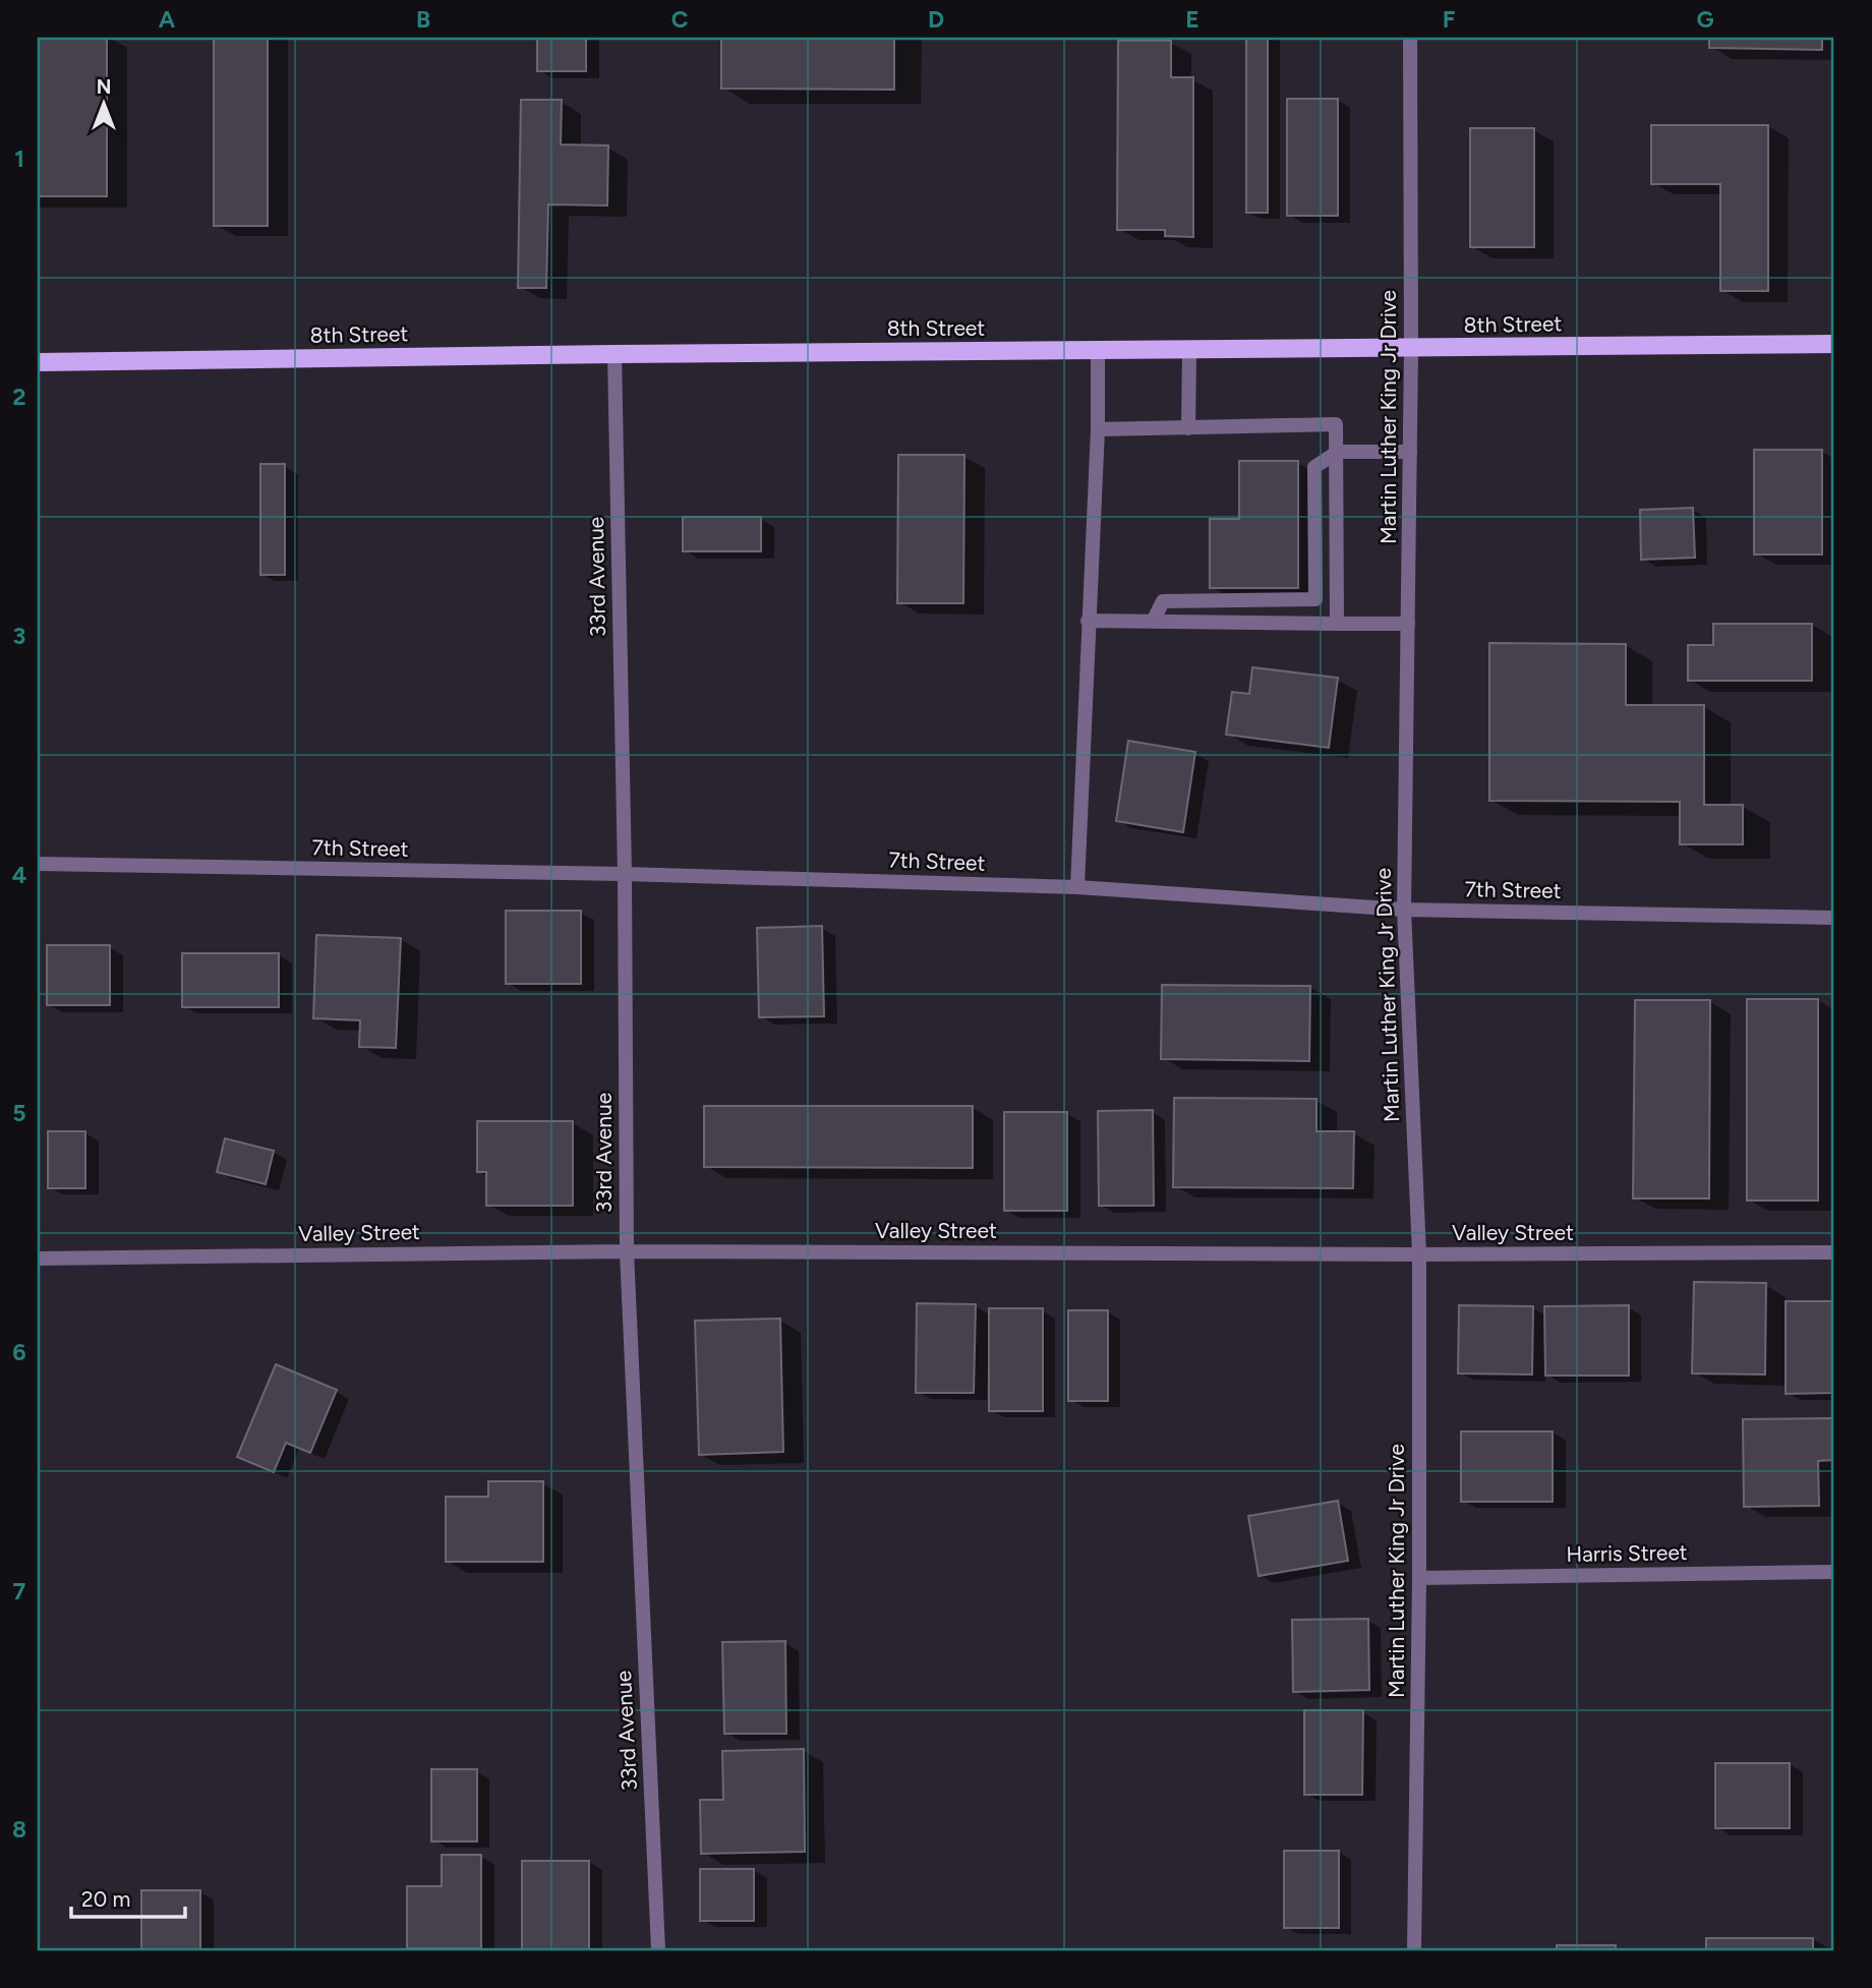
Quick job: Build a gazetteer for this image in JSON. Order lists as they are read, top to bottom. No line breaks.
{"streets":{"main road":["8th Street"],"street":["Martin Luther King Jr Drive","33rd Avenue","7th Street","Valley Street","Harris Street"]},"crossings":[["8th Street","Martin Luther King Jr Drive"],["8th Street","33rd Avenue"],["Martin Luther King Jr Drive","7th Street"],["Martin Luther King Jr Drive","Valley Street"],["Martin Luther King Jr Drive","Harris Street"],["33rd Avenue","7th Street"],["33rd Avenue","Valley Street"]],"scale_bar":"20 m","north":"top","grid":{"columns":["A","B","C","D","E","F","G"],"rows":["1","2","3","4","5","6","7","8"]}}
